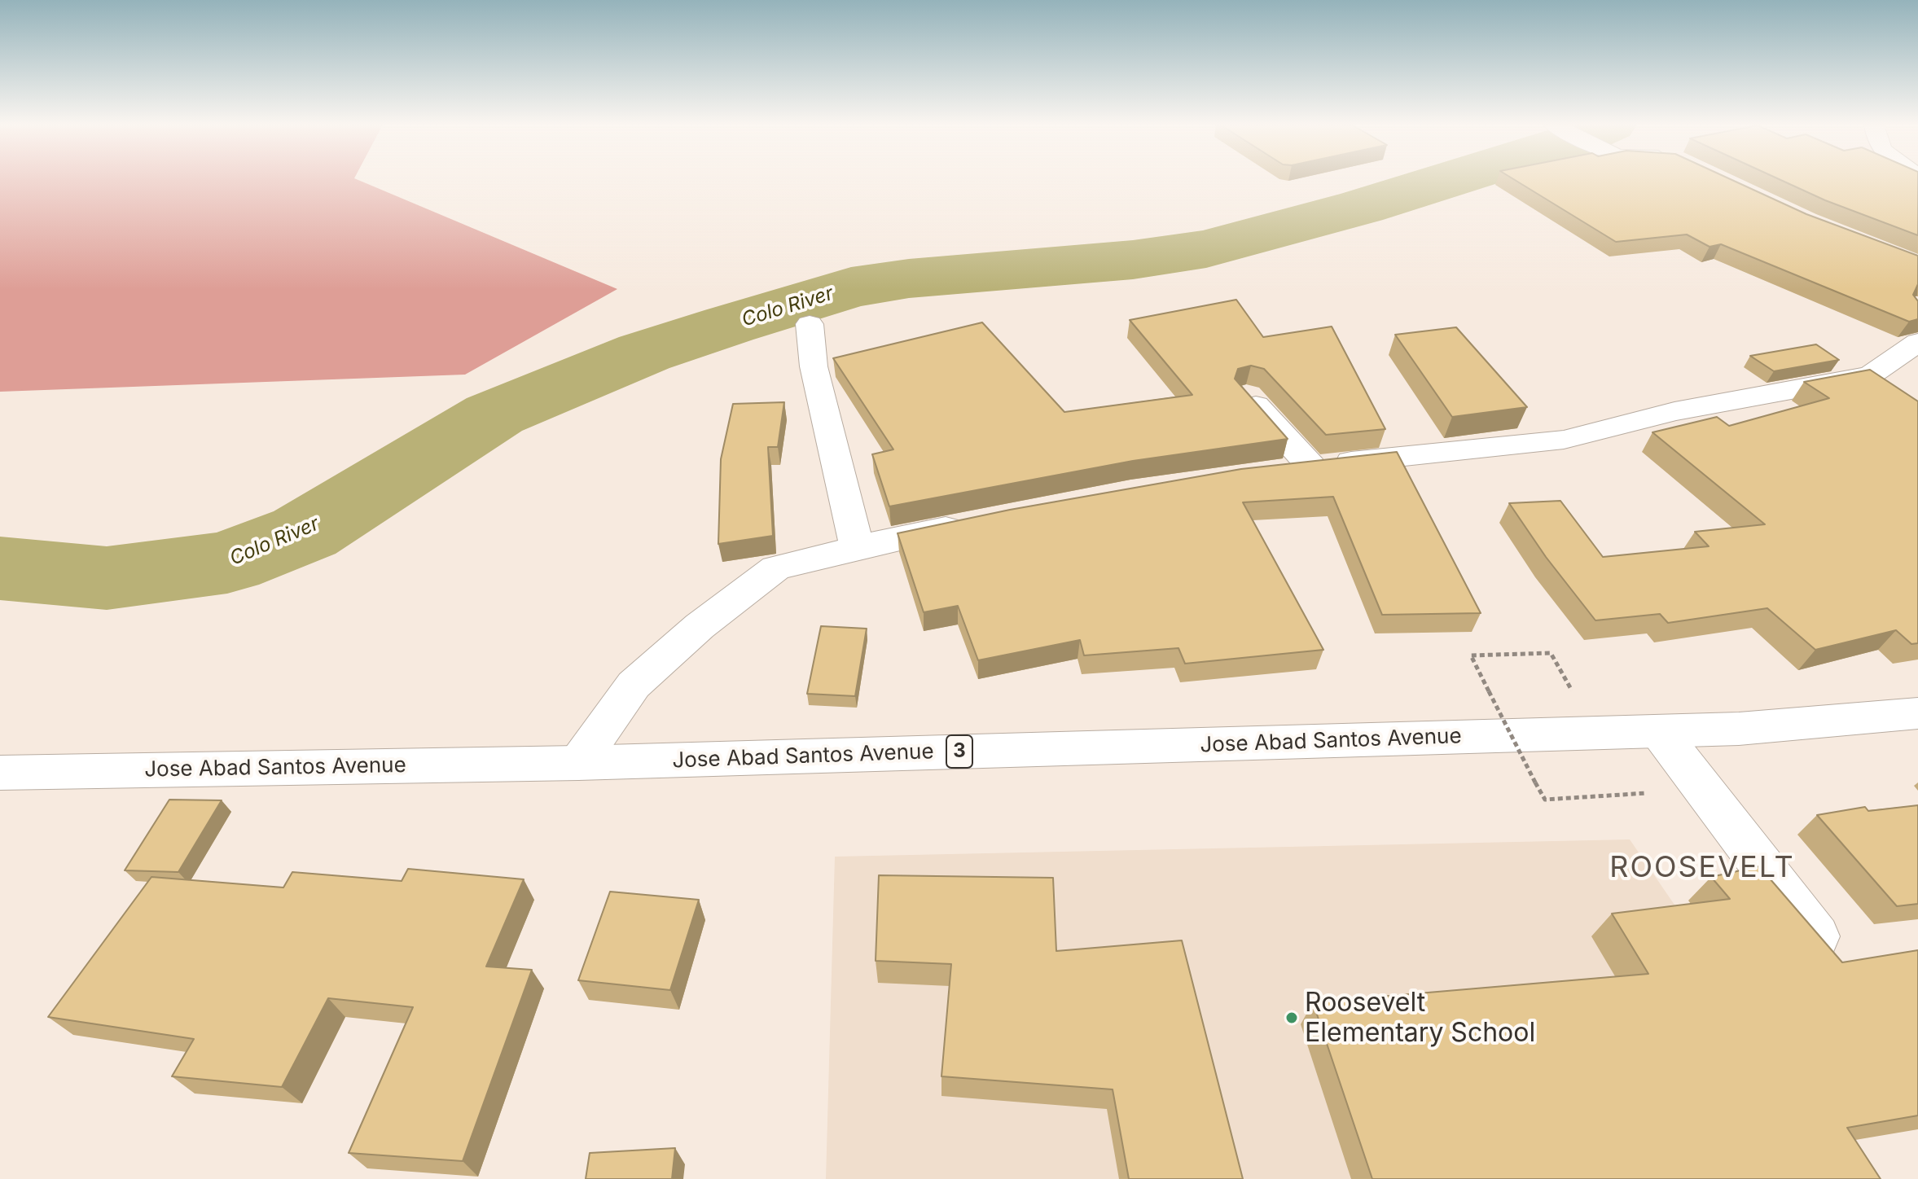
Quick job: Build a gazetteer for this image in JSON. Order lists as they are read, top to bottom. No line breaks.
{"streets":{"main road":["Jose Abad Santos Avenue","3"]},"districts":["ROOSEVELT"],"water":["Colo River"],"places":["Roosevelt Elementary School"]}
